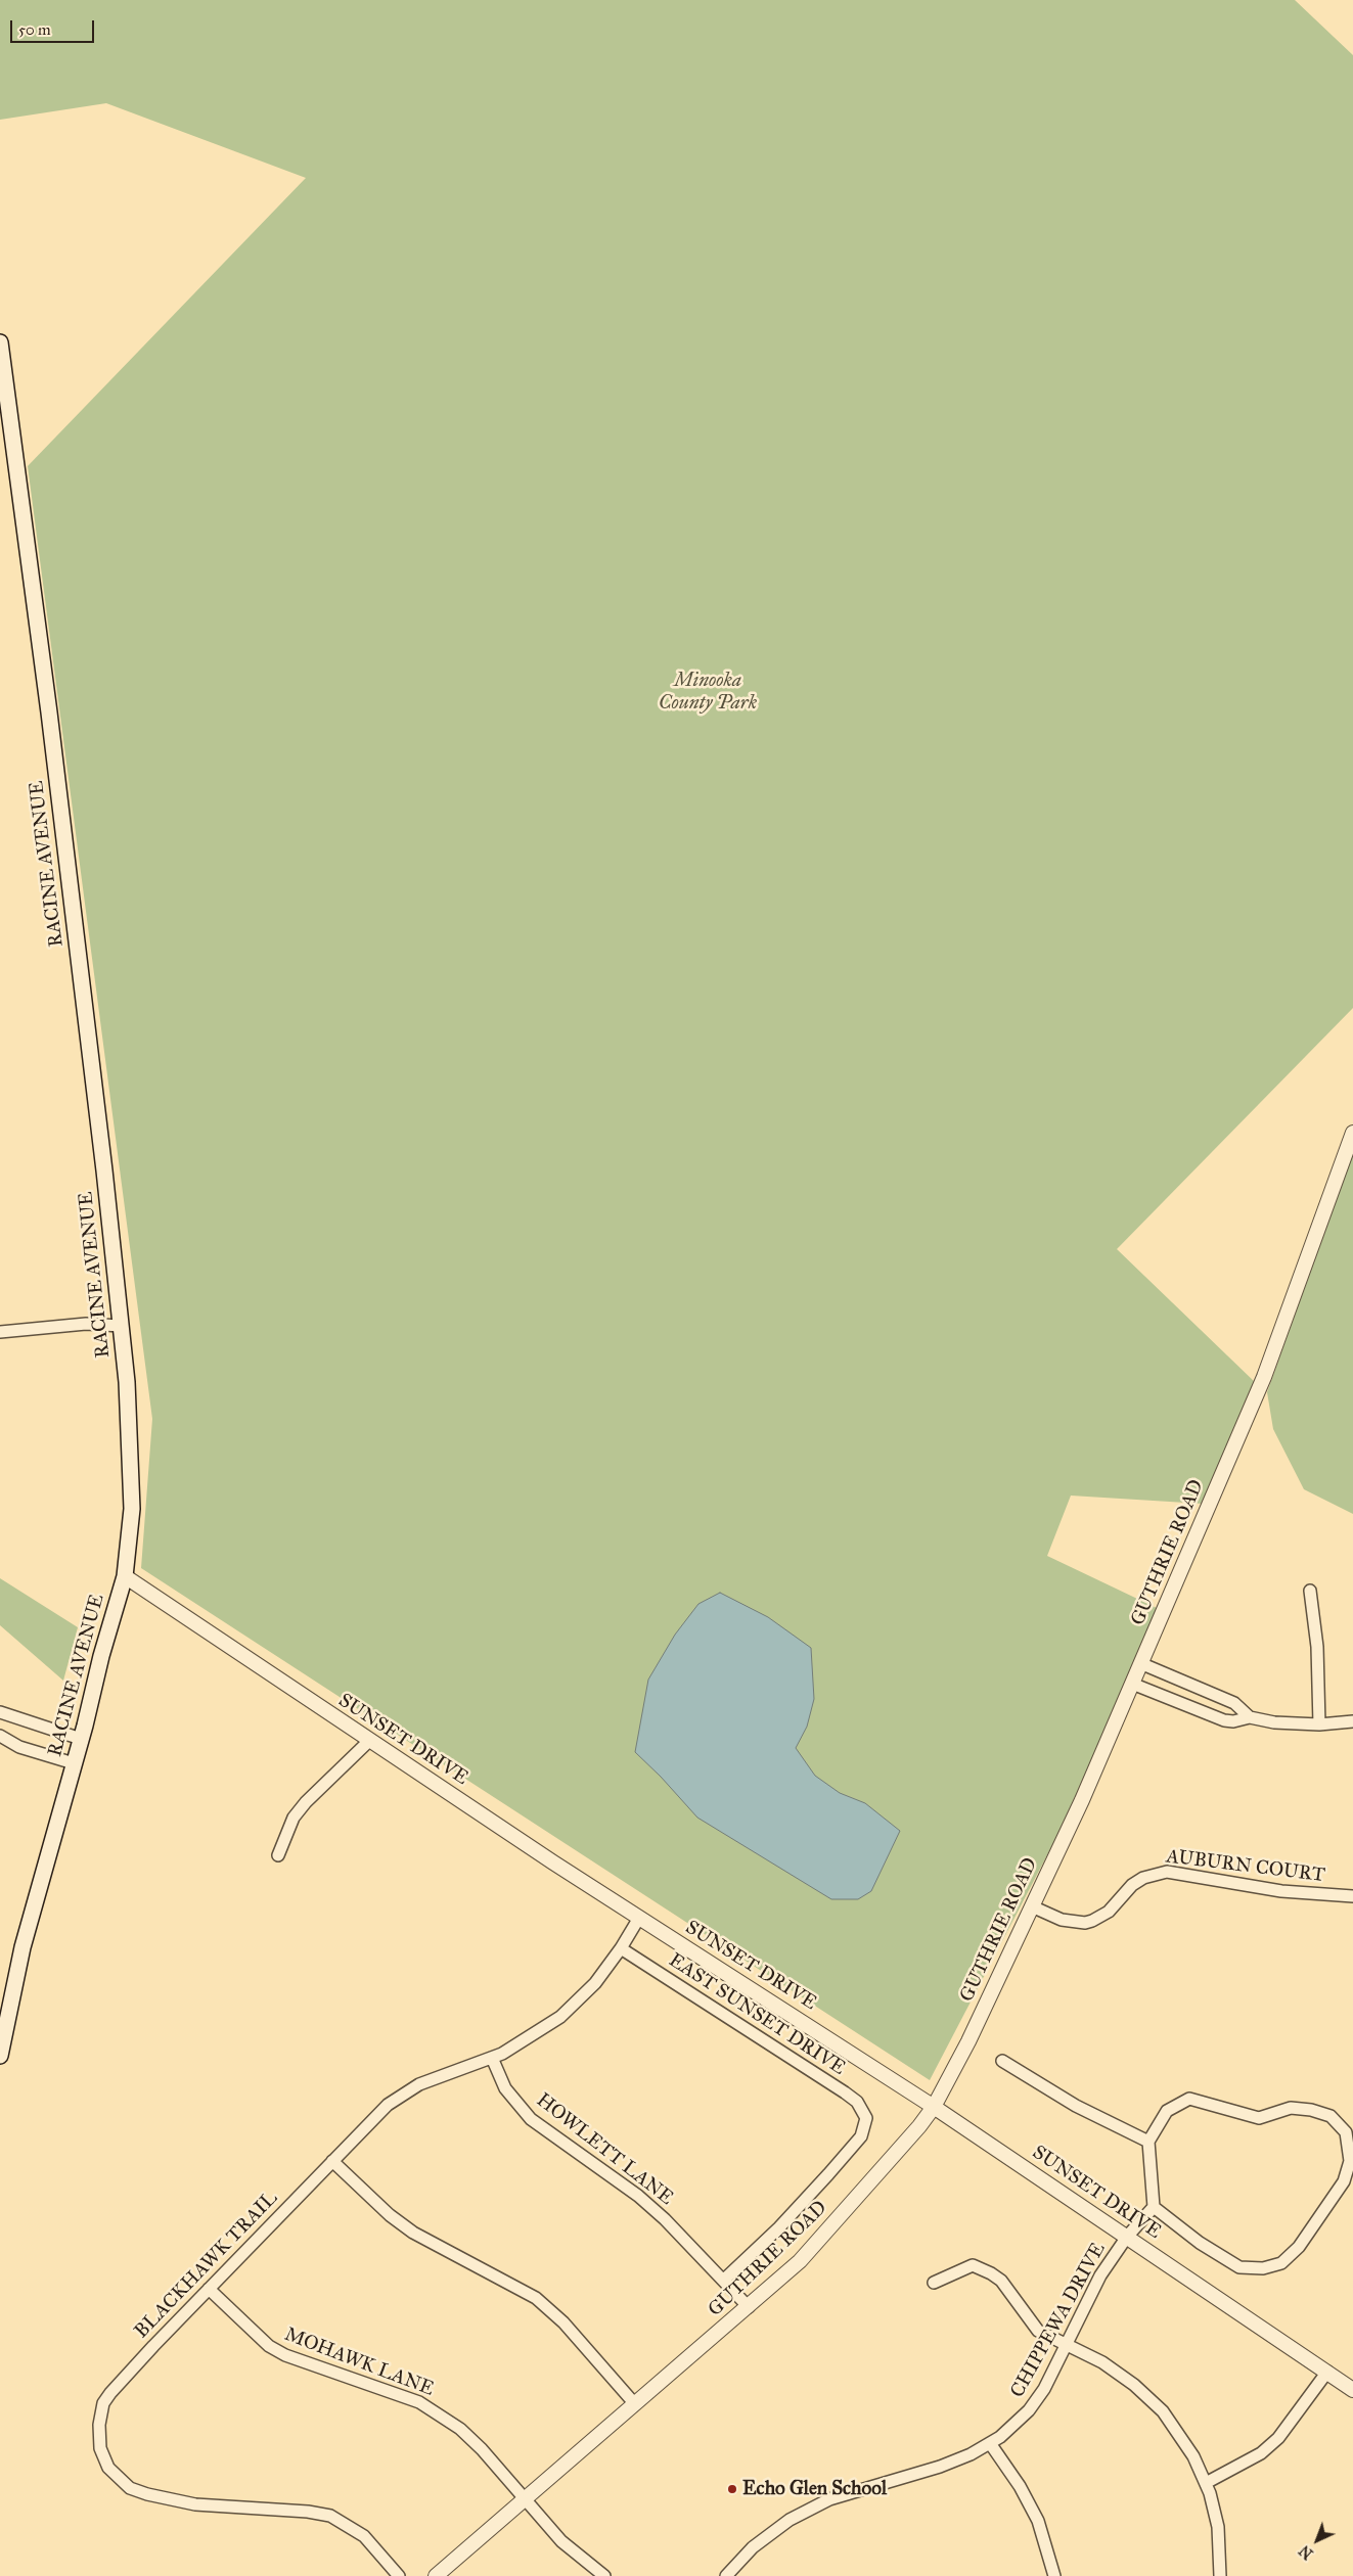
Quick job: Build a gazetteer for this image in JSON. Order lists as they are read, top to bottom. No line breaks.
{"streets":{"main road":["RACINE AVENUE"],"street":["GUTHRIE ROAD","SUNSET DRIVE","AUBURN COURT","EAST SUNSET DRIVE","HOWLETT LANE","BLACKHAWK TRAIL","CHIPPEWA DRIVE","MOHAWK LANE"]},"crossings":[["RACINE AVENUE","SUNSET DRIVE"],["GUTHRIE ROAD","SUNSET DRIVE"],["GUTHRIE ROAD","AUBURN COURT"],["GUTHRIE ROAD","HOWLETT LANE"],["GUTHRIE ROAD","MOHAWK LANE"],["SUNSET DRIVE","BLACKHAWK TRAIL"],["SUNSET DRIVE","CHIPPEWA DRIVE"],["EAST SUNSET DRIVE","HOWLETT LANE"],["EAST SUNSET DRIVE","BLACKHAWK TRAIL"],["HOWLETT LANE","BLACKHAWK TRAIL"],["BLACKHAWK TRAIL","MOHAWK LANE"]],"parks":["Minooka County Park"],"places":["Echo Glen School"],"scale_bar":"50 m","north":"bottom left"}
